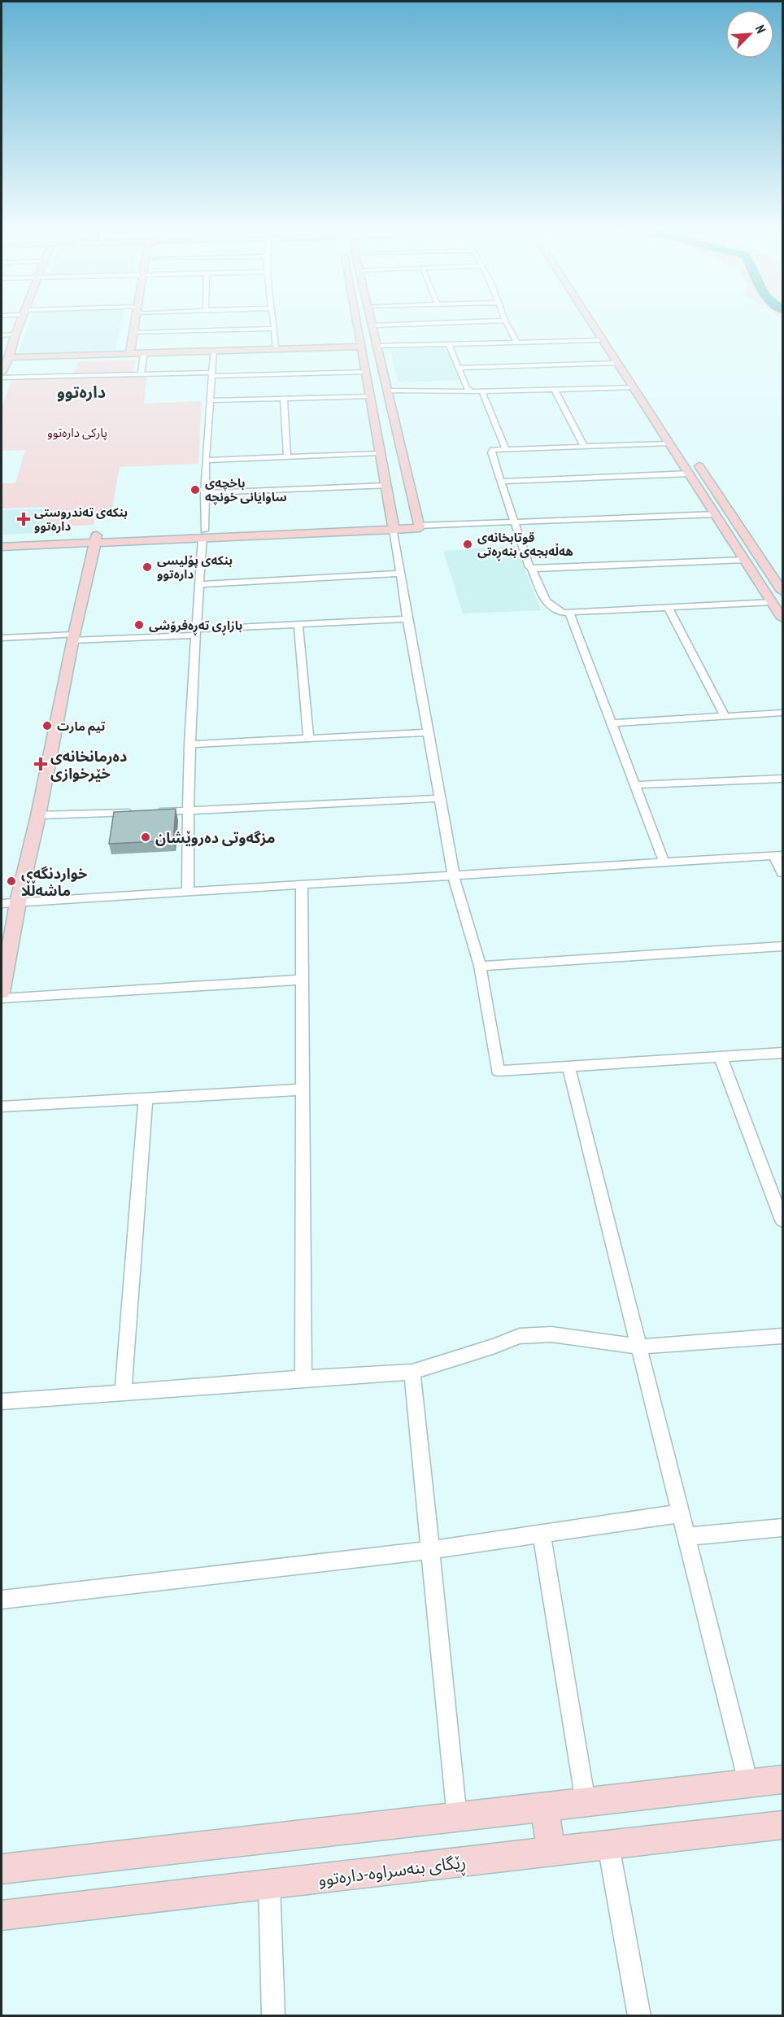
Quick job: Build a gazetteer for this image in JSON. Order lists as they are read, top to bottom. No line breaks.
{"streets":{"street":["ڕێگای بنەسراوە-دارەتوو"]},"districts":["دارەتوو"],"parks":["پارکی دارەتوو"],"places":{"other":["باخچەی ساوایانی خونچە","قوتابخانەی هەڵەبجەی بنەڕەتی","بنکەی پۆلیسی دارەتوو","بازاڕی تەڕەفرۆشی","تیم مارت","مزگەوتی دەروێشان","خواردنگەی ماشەڵڵا"],"health":["بنکەی تەندروستی دارەتوو","دەرمانخانەی خێرخوازی"]},"north":"top right"}
